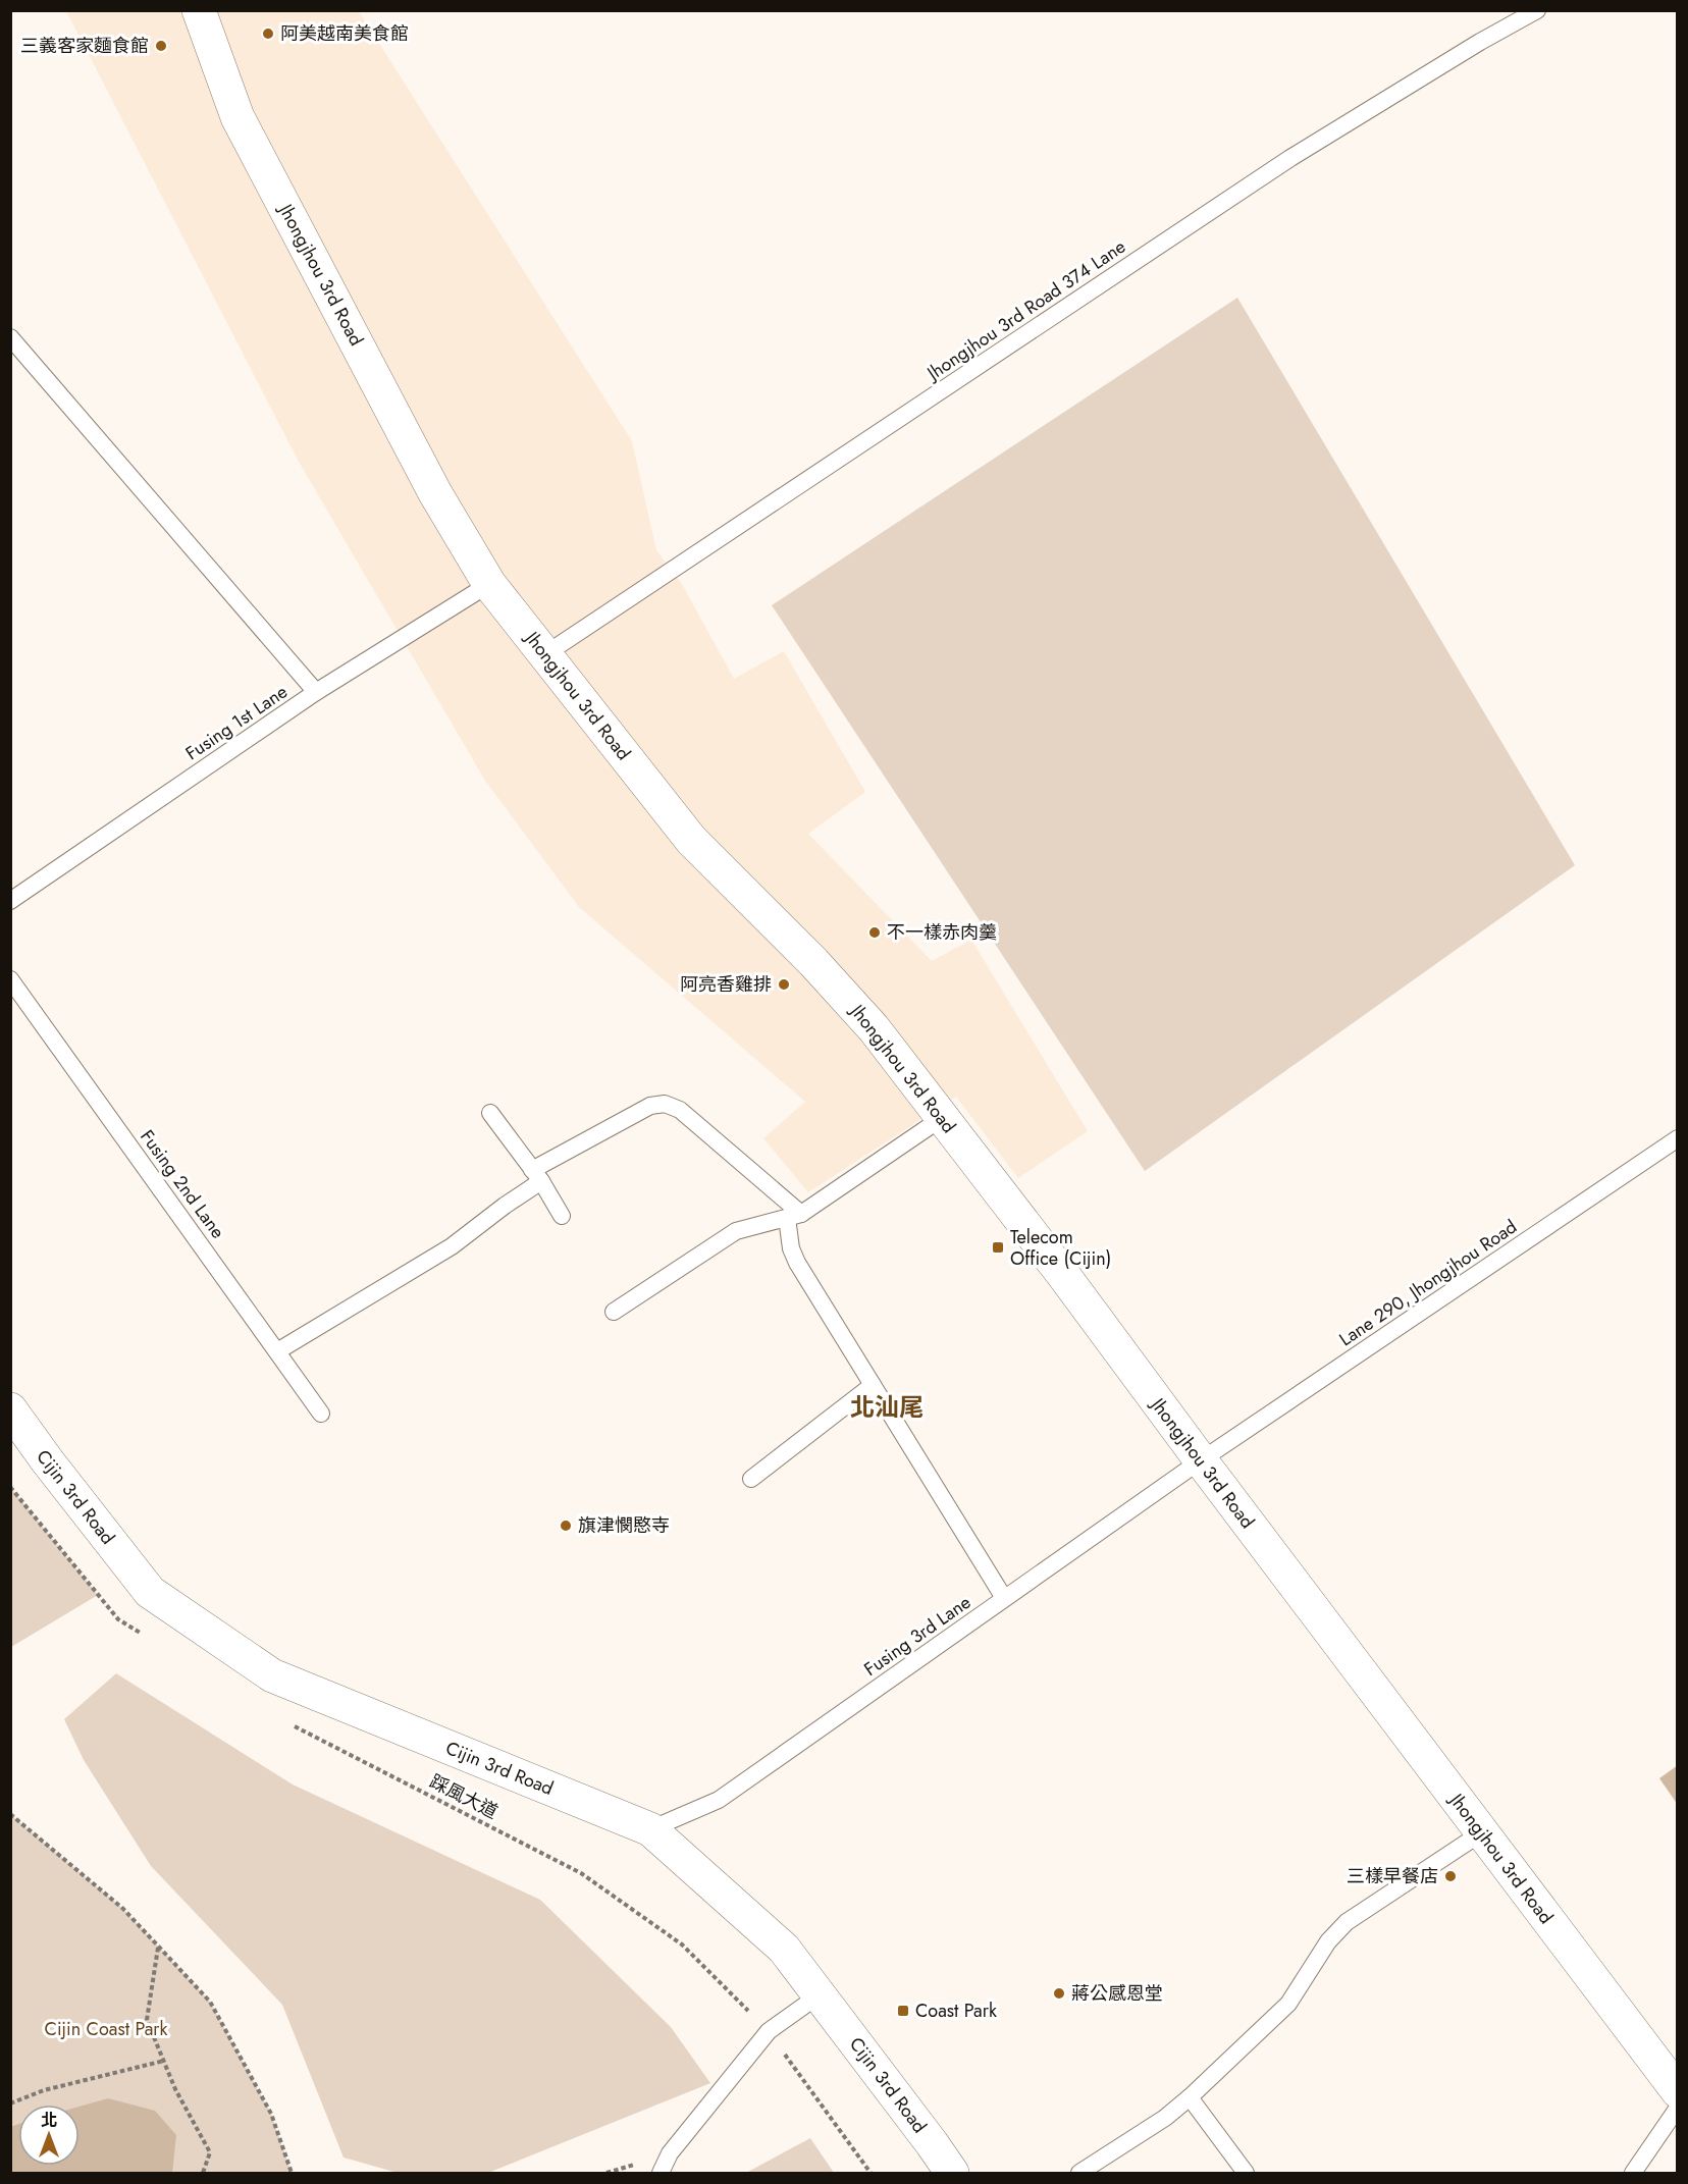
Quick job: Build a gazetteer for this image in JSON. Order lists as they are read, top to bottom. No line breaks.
{"streets":{"street":["Jhongjhou 3rd Road","Cijin 3rd Road"],"lane":["Jhongjhou 3rd Road 374 Lane","Fusing 1st Lane","Fusing 2nd Lane","Lane 290, Jhongjhou Road","Fusing 3rd Lane"],"path":["踩風大道"]},"crossings":[["Jhongjhou 3rd Road","Jhongjhou 3rd Road 374 Lane"],["Jhongjhou 3rd Road","Fusing 1st Lane"],["Jhongjhou 3rd Road","Lane 290, Jhongjhou Road"],["Jhongjhou 3rd Road","Fusing 3rd Lane"],["Lane 290, Jhongjhou Road","Fusing 3rd Lane"],["Cijin 3rd Road","Fusing 3rd Lane"]],"districts":["北汕尾"],"parks":["Cijin Coast Park"],"places":{"other":["阿美越南美食館","三義客家麵食館","不一樣赤肉羹","阿亮香雞排","旗津憫愍寺","三樣早餐店","蔣公感恩堂"],"transit":["Telecom Office (Cijin)","Coast Park"]},"north":"top"}
